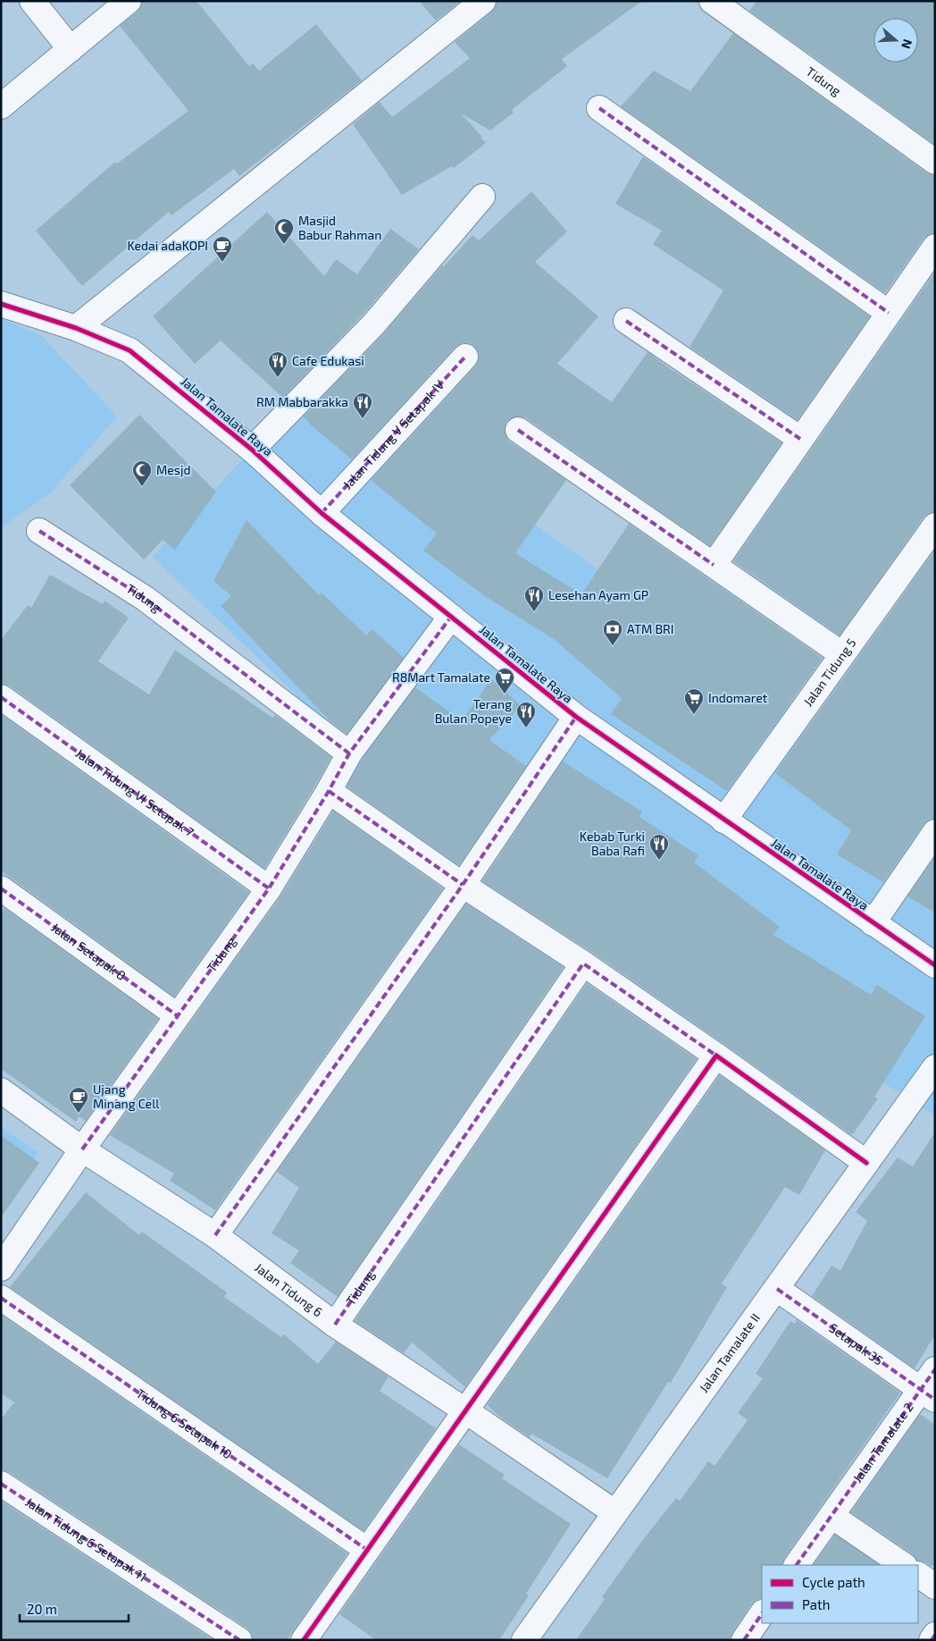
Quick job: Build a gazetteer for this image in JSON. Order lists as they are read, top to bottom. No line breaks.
{"streets":{"street":["Tidung","Jalan Tamalate Raya","Jalan Tidung V Setapak IV","Jalan Tidung 5","Jalan Tidung VI Setapak 7","Jalan Setapak 8","Jalan Tidung 6","Setapak 35","Jalan Tamalate II","Tidung 6 Setapak 10","Jalan Tamalate 2","Jalan Tidung 6 Setapak 11"]},"crossings":[["Tidung","Jalan Tamalate Raya"],["Tidung","Jalan Tidung VI Setapak 7"],["Tidung","Jalan Setapak 8"],["Tidung","Jalan Tidung 6"],["Jalan Tamalate Raya","Jalan Tidung V Setapak IV"],["Jalan Tamalate Raya","Jalan Tidung 5"],["Jalan Tidung 6","Jalan Tamalate II"],["Setapak 35","Jalan Tamalate II"],["Setapak 35","Jalan Tamalate 2"]],"places":{"mosque":["Masjid Babur Rahman","Mesjd"],"cafe":["Kedai adaKOPI","Ujang Minang Cell"],"restaurant":["Cafe Edukasi","RM Mabbarakka","Lesehan Ayam GP","Terang Bulan Popeye","Kebab Turki Baba Rafi"],"bank":["ATM BRI"],"supermarket":["R8Mart Tamalate","Indomaret"]},"legend":["Cycle path","Path"],"scale_bar":"20 m","north":"right"}
